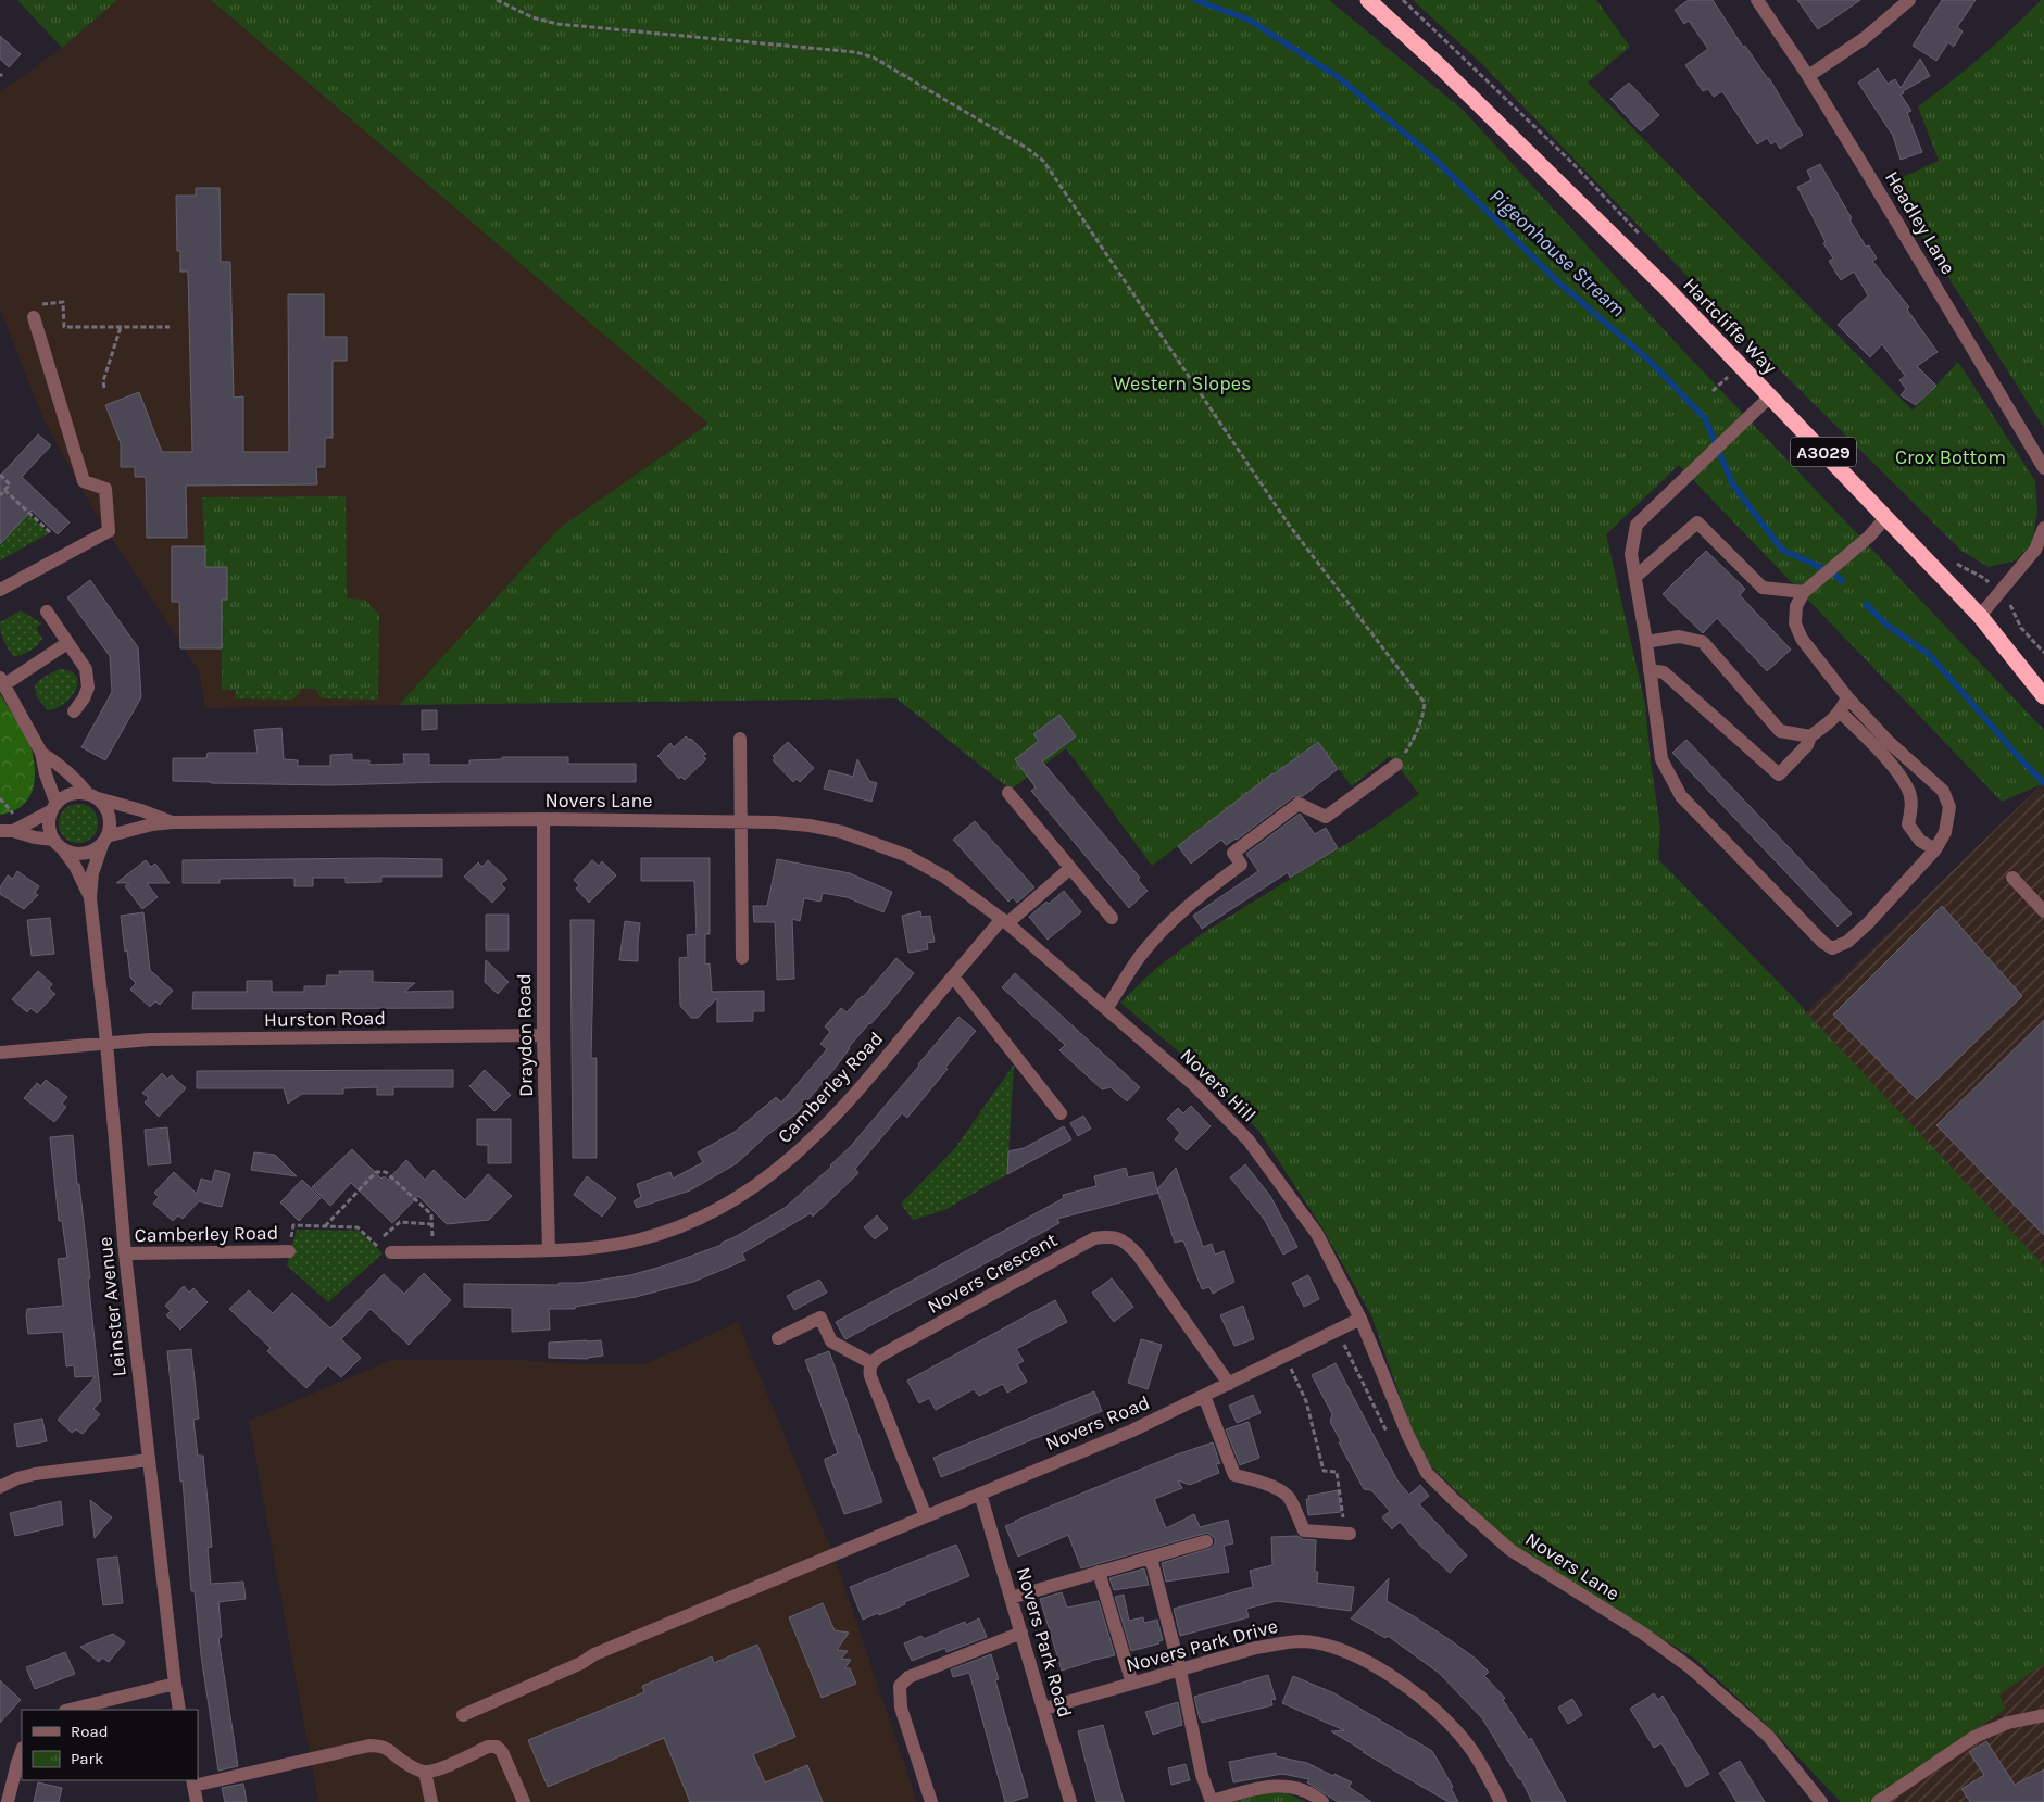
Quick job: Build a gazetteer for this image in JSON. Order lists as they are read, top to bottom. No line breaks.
{"streets":{"highway":["Hartcliffe Way","A3029"],"street":["Headley Lane","Novers Lane","Hurston Road","Draydon Road","Novers Hill","Camberley Road","Novers Crescent","Leinster Avenue","Novers Road","Novers Park Road","Novers Park Drive"]},"crossings":[["Novers Lane","Draydon Road"],["Novers Lane","Novers Hill"],["Novers Lane","Camberley Road"],["Novers Lane","Leinster Avenue"],["Novers Lane","Novers Road"],["Hurston Road","Draydon Road"],["Hurston Road","Leinster Avenue"],["Draydon Road","Camberley Road"],["Novers Hill","Camberley Road"],["Novers Hill","Novers Road"],["Camberley Road","Leinster Avenue"],["Novers Crescent","Novers Road"],["Novers Road","Novers Park Road"],["Novers Park Road","Novers Park Drive"]],"water":["Pigeonhouse Stream"],"parks":["Western Slopes","Crox Bottom"],"legend":["Road","Park"]}
